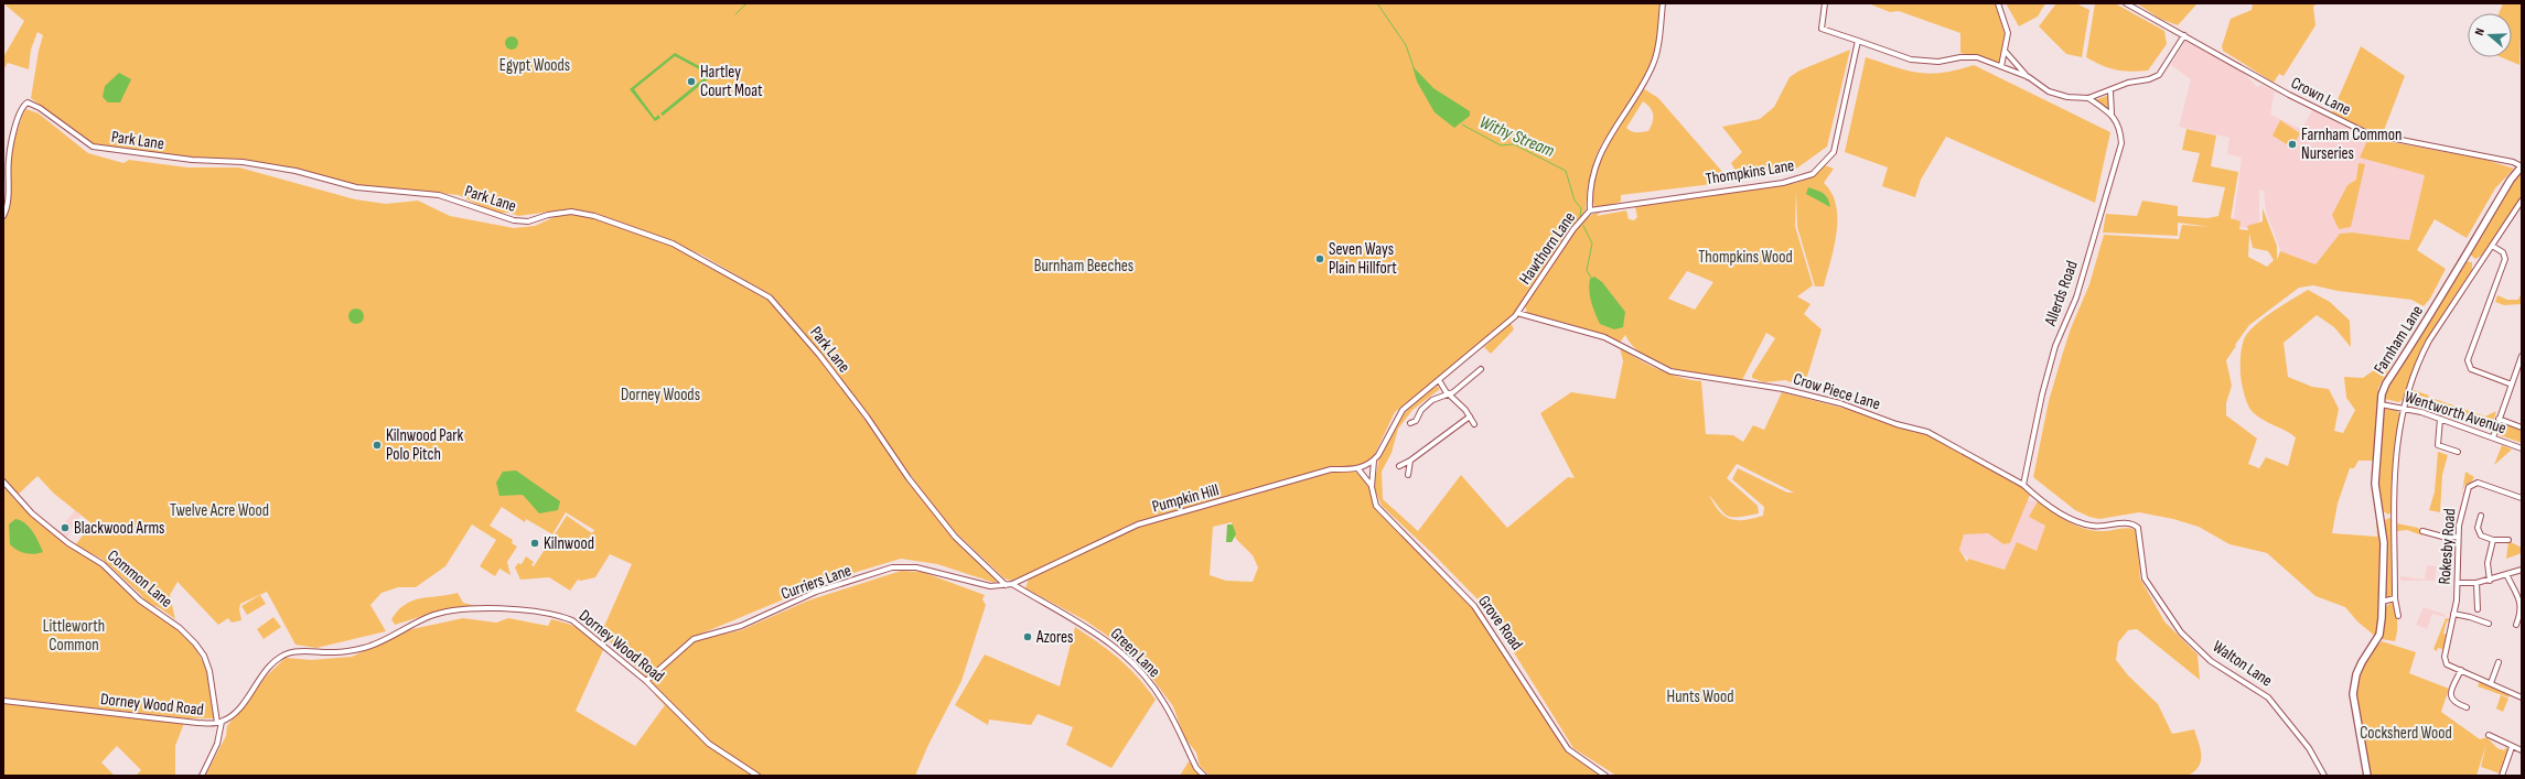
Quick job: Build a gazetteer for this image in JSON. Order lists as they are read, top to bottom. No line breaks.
{"streets":{"street":["Crown Lane","Park Lane","Thompkins Lane","Hawthorn Lane","Allerds Road","Farnham Lane","Crow Piece Lane","Wentworth Avenue","Pumpkin Hill","Rokesby Road","Common Lane","Curriers Lane","Grove Road","Dorney Wood Road","Green Lane","Walton Lane"]},"crossings":[["Crown Lane","Farnham Lane"],["Park Lane","Curriers Lane"],["Thompkins Lane","Hawthorn Lane"],["Hawthorn Lane","Crow Piece Lane"],["Hawthorn Lane","Pumpkin Hill"],["Hawthorn Lane","Grove Road"],["Allerds Road","Crow Piece Lane"],["Farnham Lane","Wentworth Avenue"],["Crow Piece Lane","Walton Lane"],["Pumpkin Hill","Curriers Lane"],["Pumpkin Hill","Grove Road"],["Pumpkin Hill","Green Lane"],["Common Lane","Dorney Wood Road"],["Curriers Lane","Dorney Wood Road"],["Curriers Lane","Green Lane"]],"water":["Withy Stream"],"parks":["Egypt Woods","Thompkins Wood","Burnham Beeches","Dorney Woods","Twelve Acre Wood","Littleworth Common","Hunts Wood","Cocksherd Wood"],"places":["Hartley Court Moat","Farnham Common Nurseries","Seven Ways Plain Hillfort","Kilnwood Park Polo Pitch","Blackwood Arms","Kilnwood","Azores"],"north":"left"}
